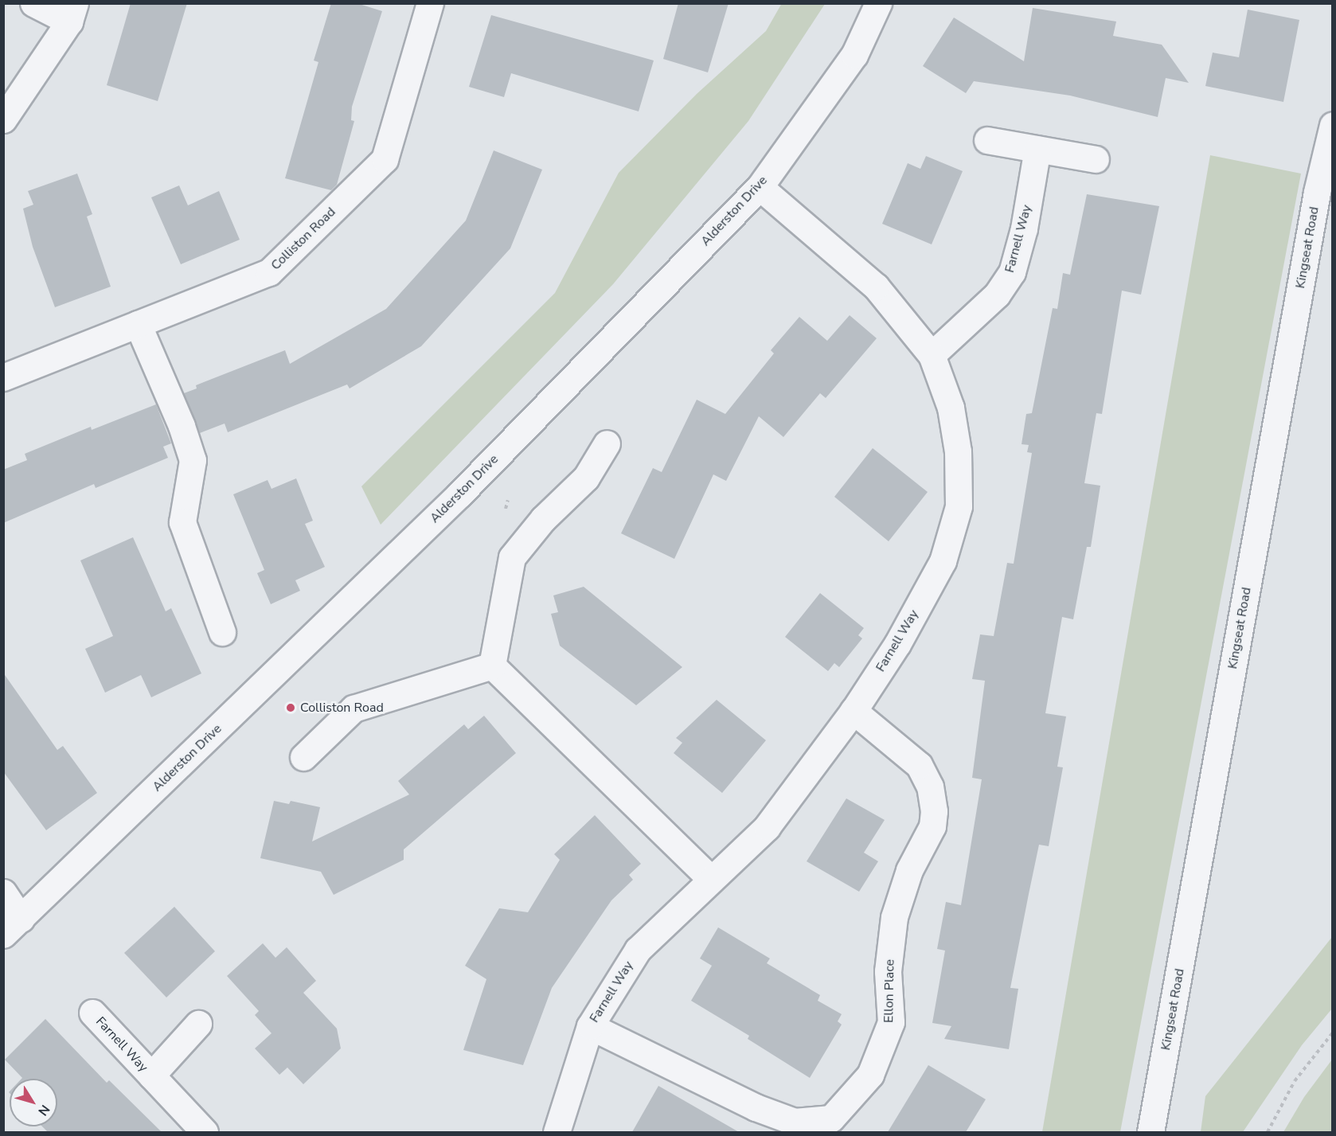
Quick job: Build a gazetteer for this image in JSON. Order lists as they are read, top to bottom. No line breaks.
{"streets":{"street":["Alderston Drive","Colliston Road","Farnell Way","Kingseat Road","Ellon Place"]},"crossings":[["Alderston Drive","Farnell Way"],["Farnell Way","Ellon Place"]],"places":["Colliston Road"],"north":"bottom right"}
